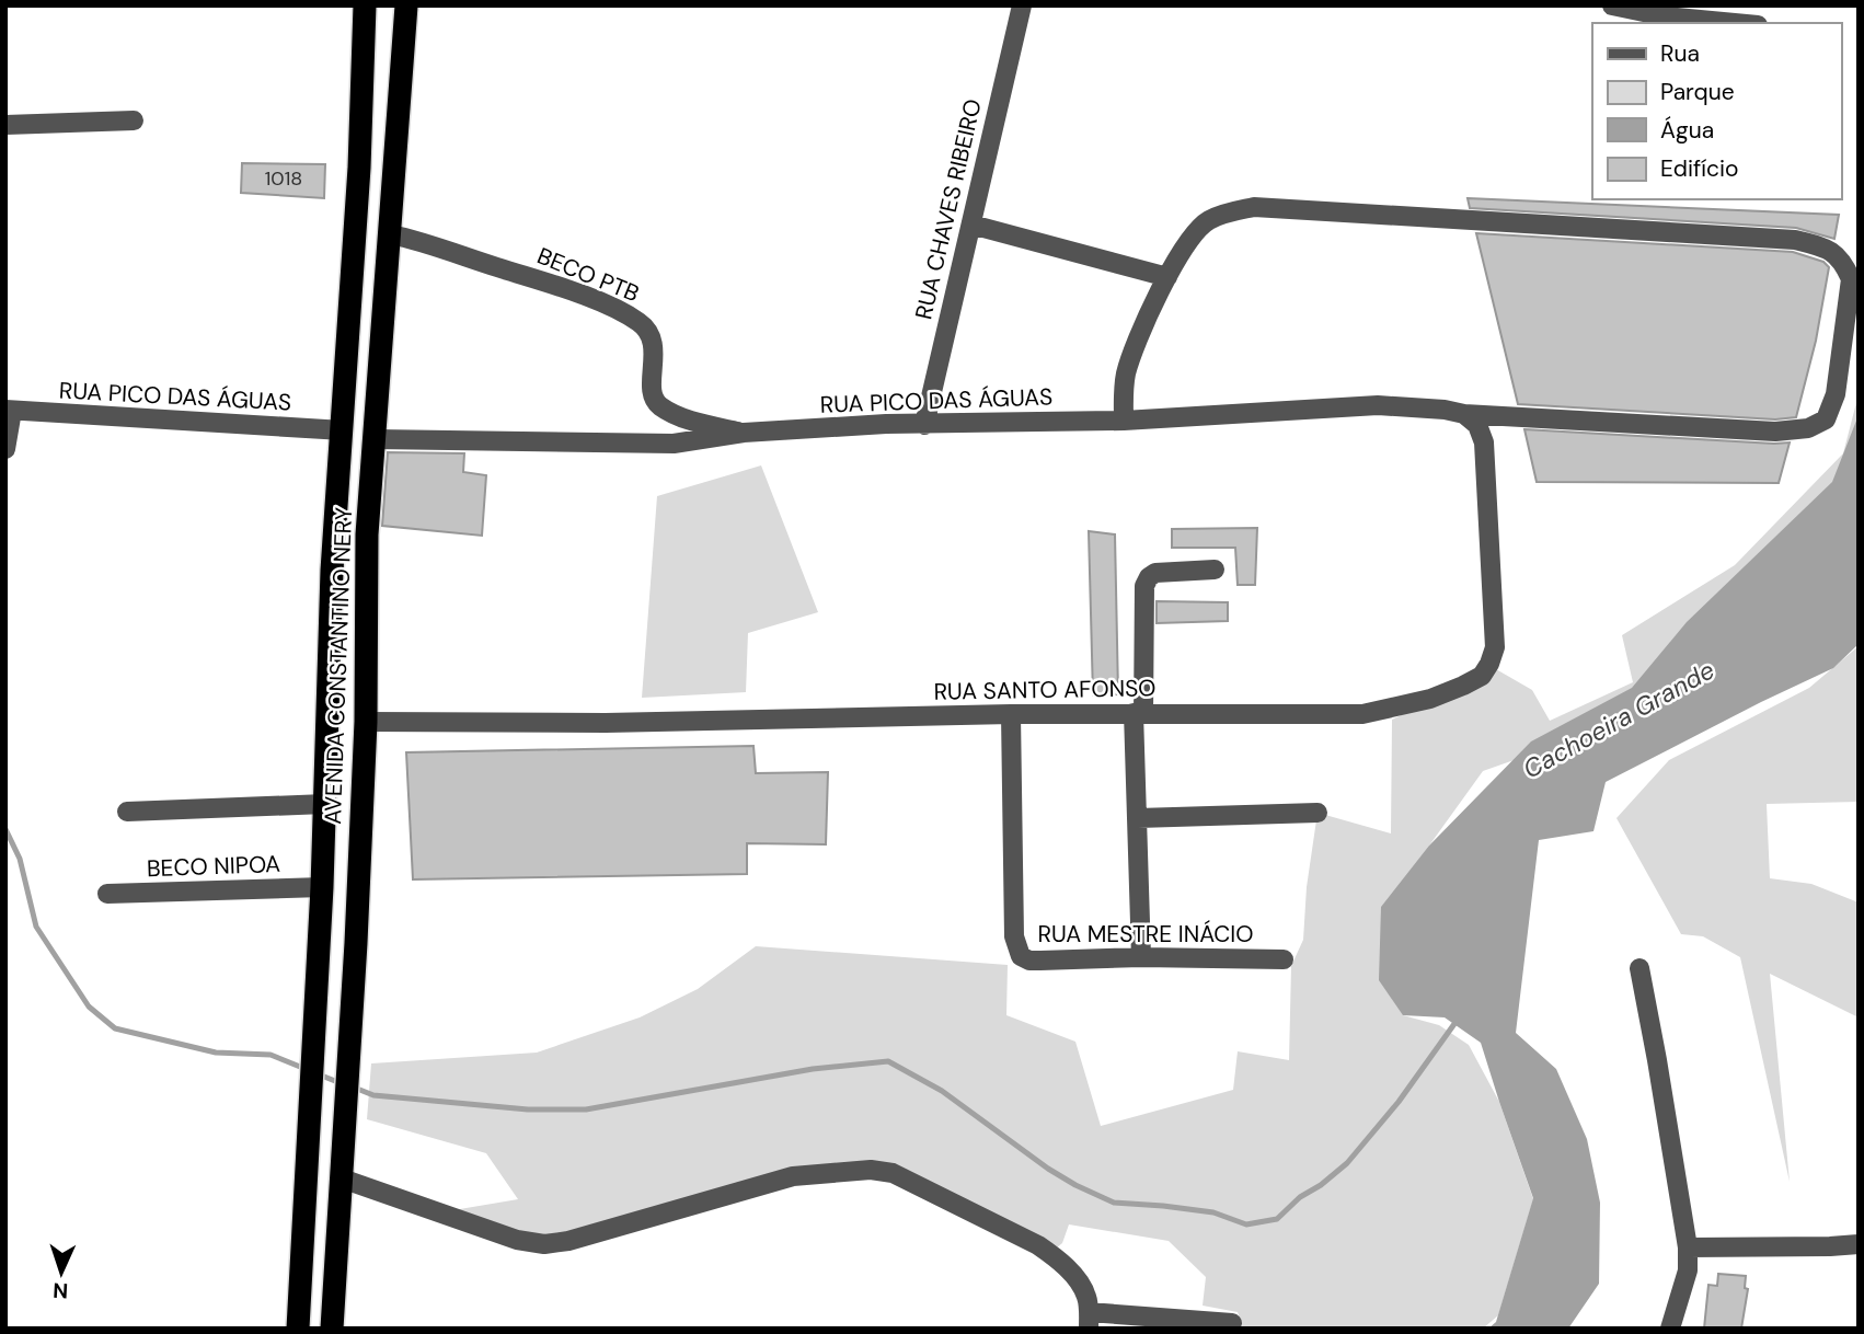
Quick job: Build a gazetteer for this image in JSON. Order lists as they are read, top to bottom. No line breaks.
{"streets":{"highway":["AVENIDA CONSTANTINO NERY"],"street":["RUA CHAVES RIBEIRO","BECO PTB","RUA PICO DAS ÁGUAS","RUA SANTO AFONSO","BECO NIPOA","RUA MESTRE INÁCIO"]},"crossings":[["RUA CHAVES RIBEIRO","RUA PICO DAS ÁGUAS"],["BECO PTB","RUA PICO DAS ÁGUAS"],["BECO PTB","AVENIDA CONSTANTINO NERY"],["RUA PICO DAS ÁGUAS","AVENIDA CONSTANTINO NERY"],["RUA PICO DAS ÁGUAS","RUA SANTO AFONSO"],["AVENIDA CONSTANTINO NERY","RUA SANTO AFONSO"],["AVENIDA CONSTANTINO NERY","BECO NIPOA"],["RUA SANTO AFONSO","RUA MESTRE INÁCIO"]],"water":["Cachoeira Grande"],"house_numbers":["1018"],"legend":["Rua","Parque","Água","Edifício"],"north":"bottom"}
